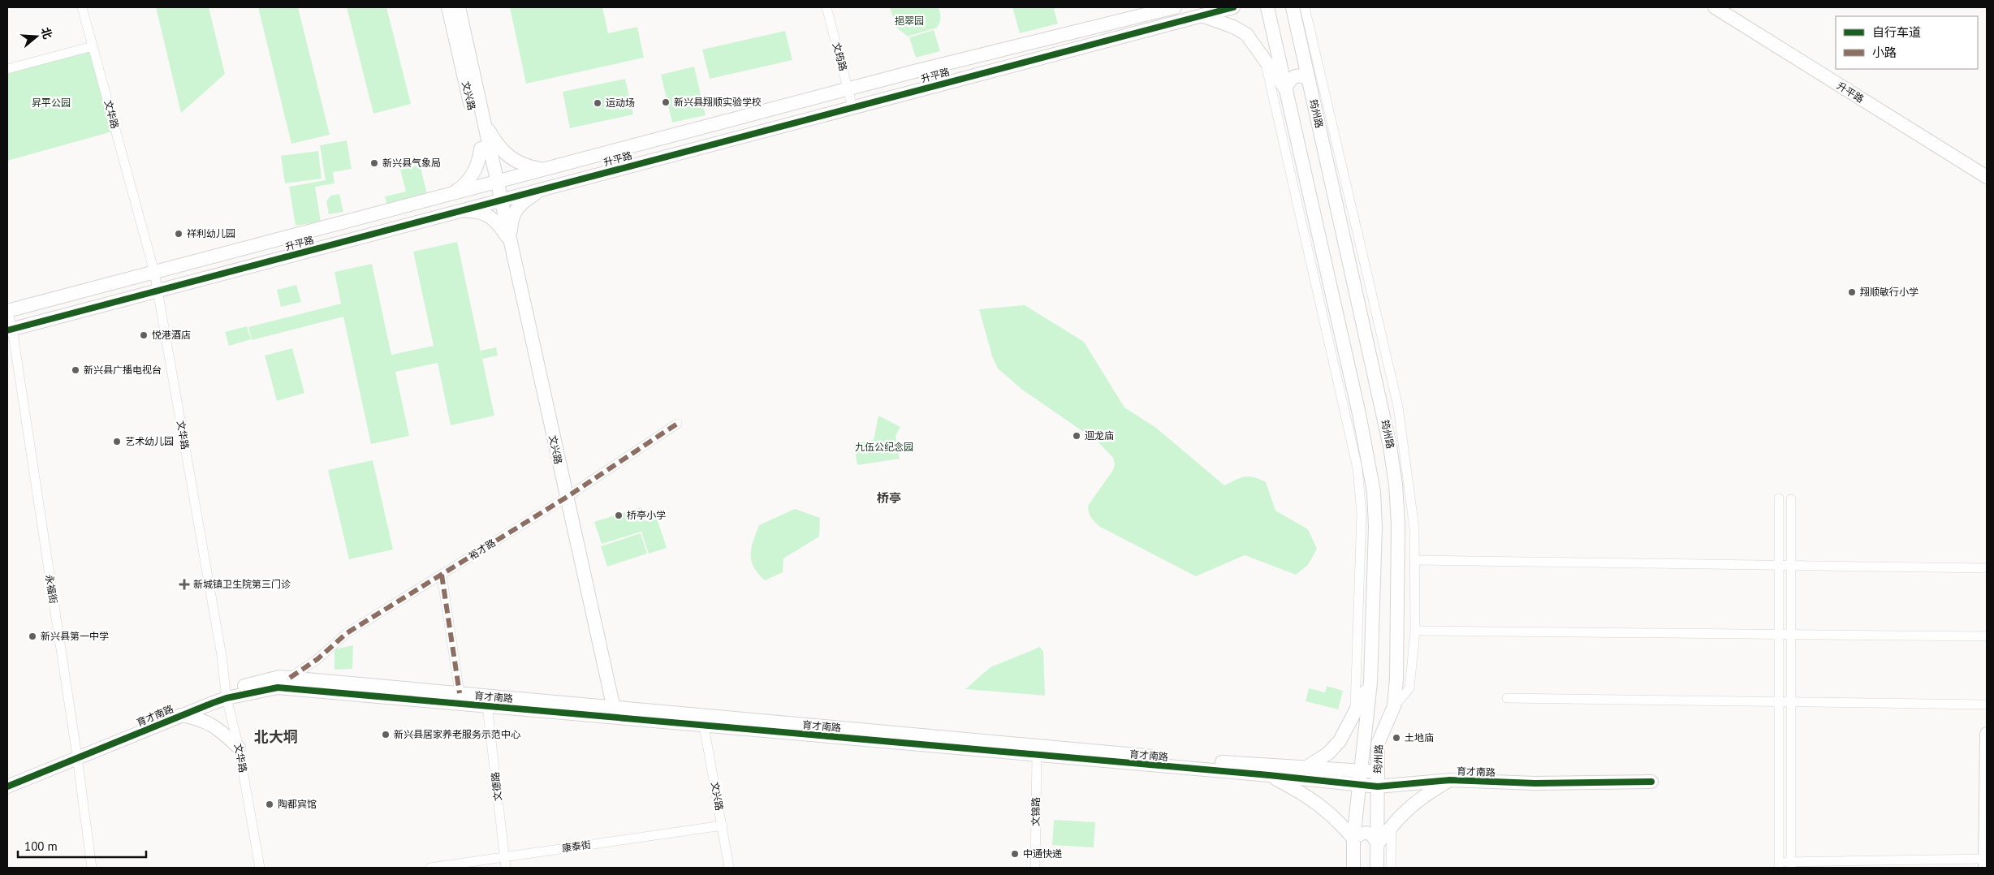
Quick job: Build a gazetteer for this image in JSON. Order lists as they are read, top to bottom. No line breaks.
{"streets":{"street":["文筠路","升平路","文兴路","筠州路","文华路","裕才路","永福街","育才南路","文德路","文锦路","康泰街"]},"crossings":[["文筠路","升平路"],["升平路","文兴路"],["升平路","文华路"],["升平路","永福街"],["文兴路","裕才路"],["文兴路","育才南路"],["文兴路","康泰街"],["筠州路","育才南路"],["文华路","育才南路"],["裕才路","育才南路"],["永福街","育才南路"],["育才南路","文德路"],["育才南路","文锦路"],["文德路","康泰街"]],"districts":["桥亭","北大垌"],"parks":["挹翠园","昇平公园","九伍公纪念园"],"places":{"other":["新兴县翔顺实验学校","运动场","新兴县气象局","祥利幼儿园","翔顺敏行小学","悦港酒店","新兴县广播电视台","迴龙庙","艺术幼儿园","桥亭小学","新兴县第一中学","新兴县居家养老服务示范中心","土地庙","陶都宾馆","中通快递"],"health":["新城镇卫生院第三门诊"]},"legend":["自行车道","小路"],"scale_bar":"100 m","north":"right"}
